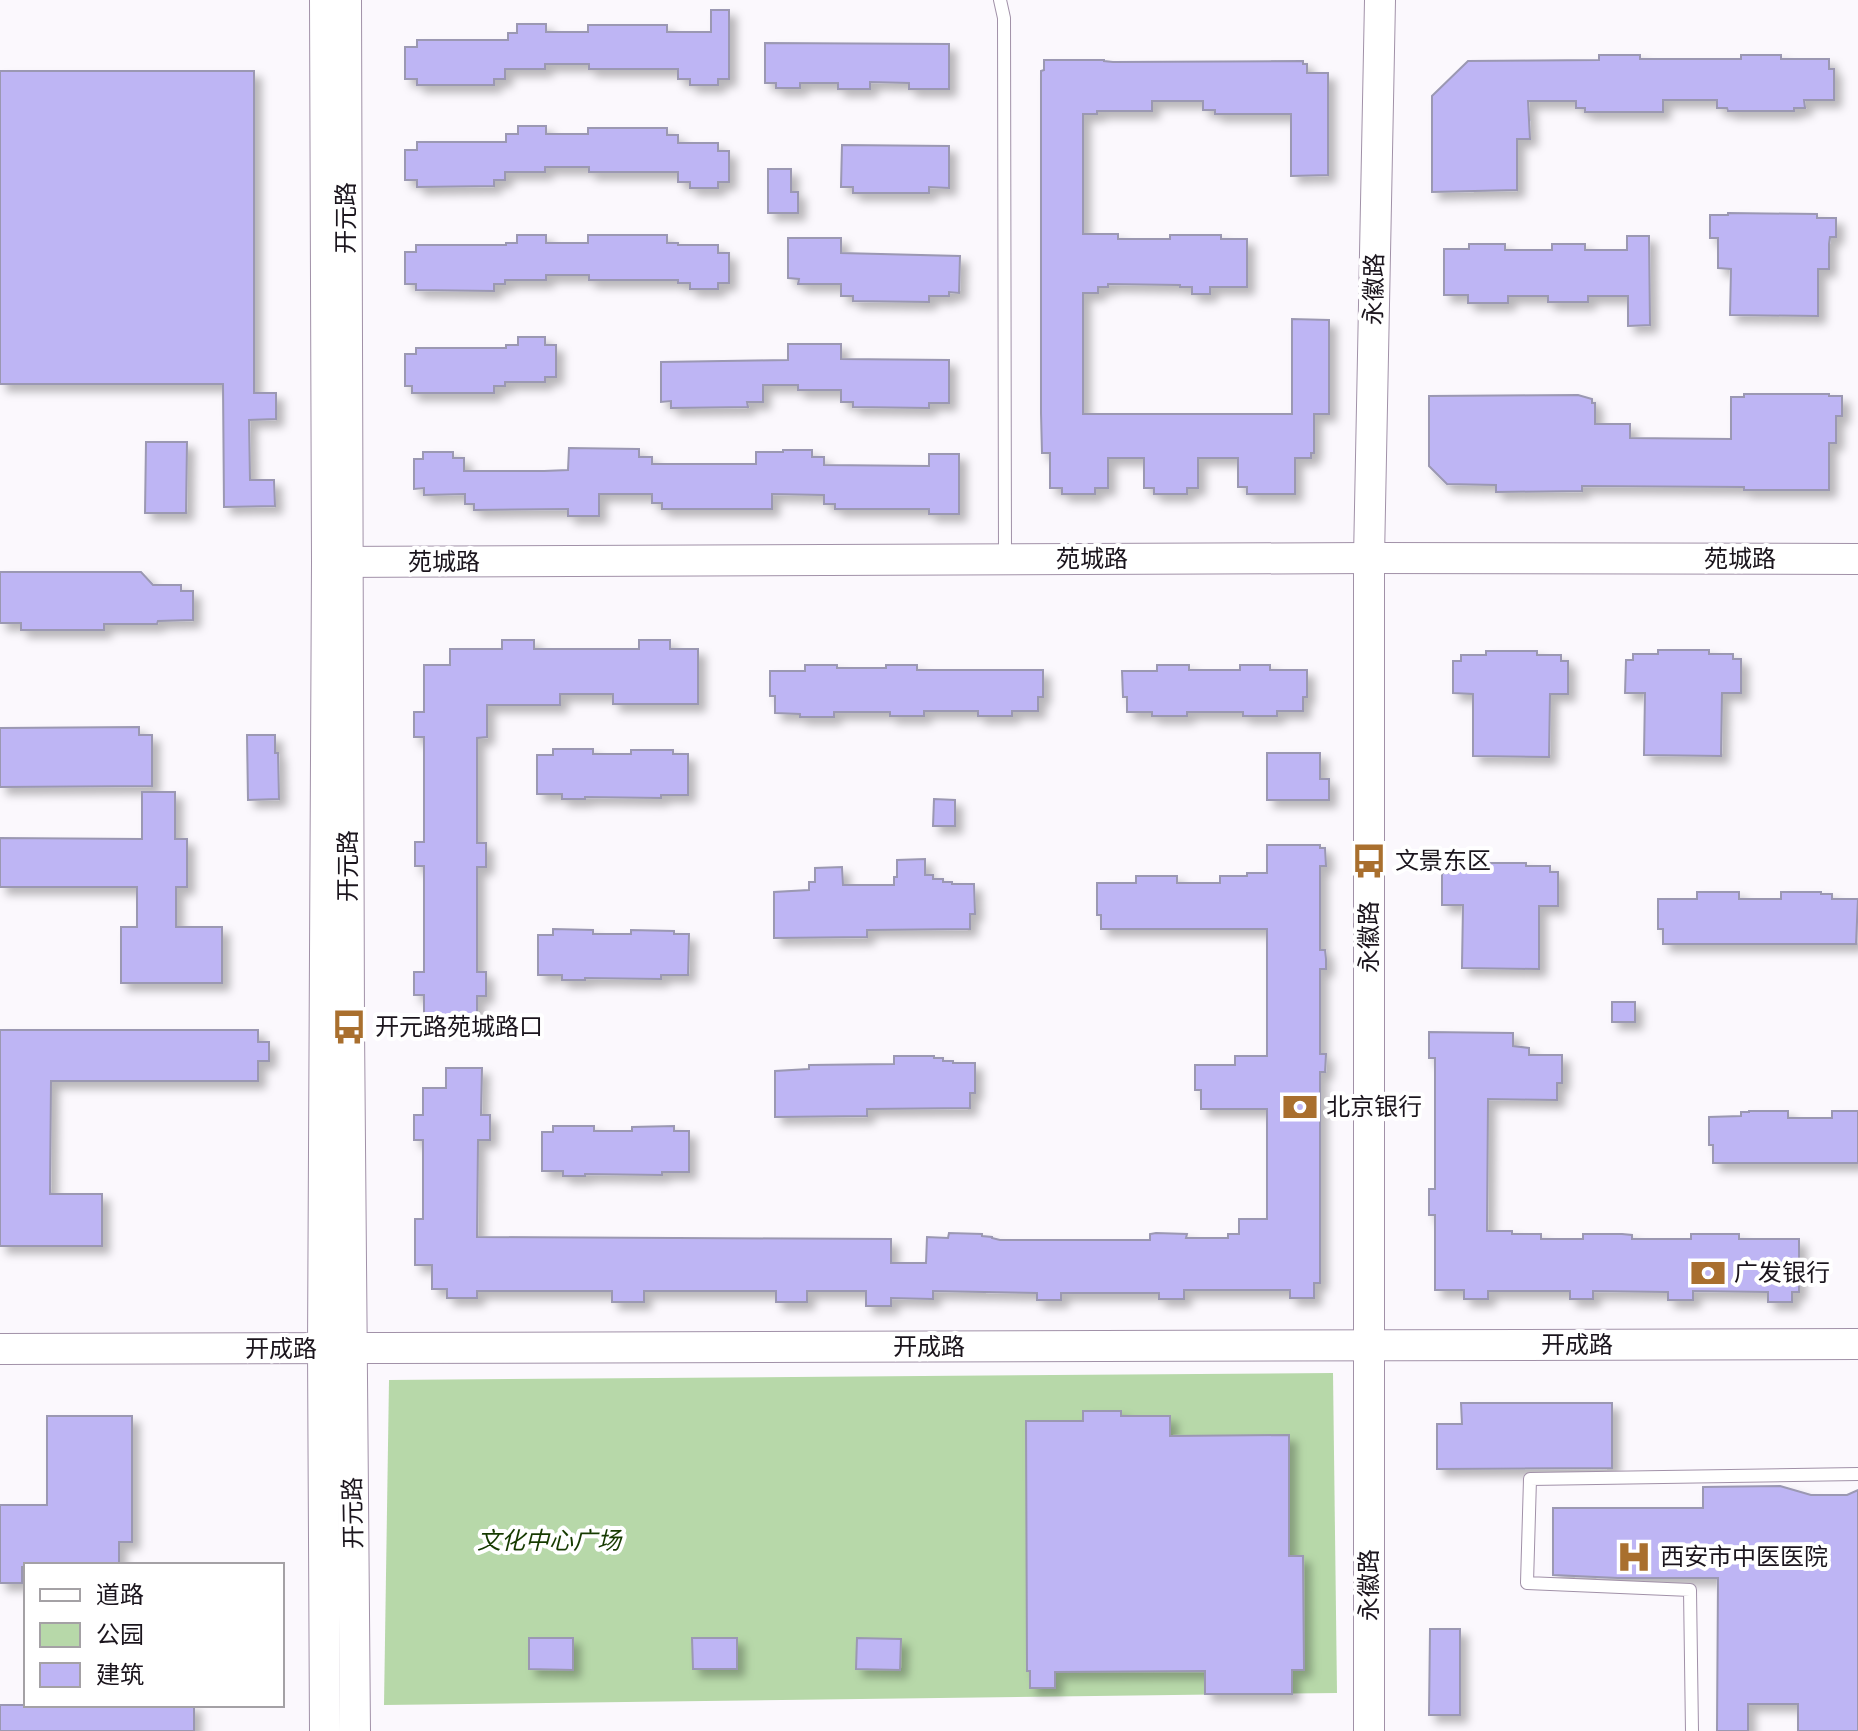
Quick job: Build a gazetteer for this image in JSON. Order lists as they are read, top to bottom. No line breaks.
{"streets":{"street":["开元路","永徽路","苑城路","开成路"]},"crossings":[["开元路","苑城路"],["开元路","开成路"],["永徽路","苑城路"],["永徽路","开成路"]],"parks":["文化中心广场"],"places":{"bus stop":["文景东区","开元路苑城路口"],"bank":["北京银行","广发银行"],"hospital":["西安市中医医院"]},"legend":["道路","公园","建筑"]}
